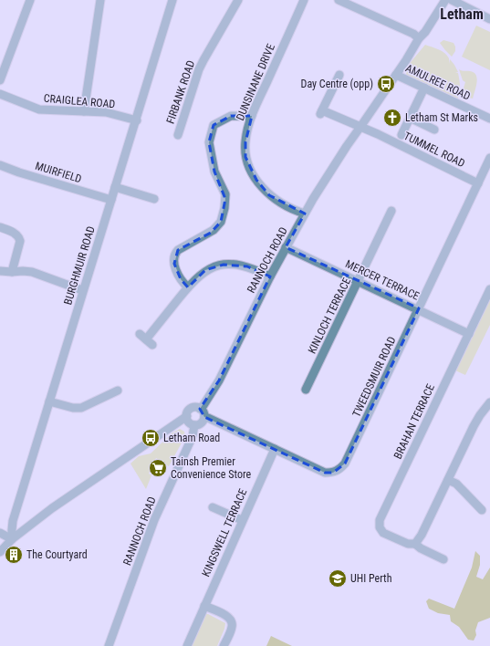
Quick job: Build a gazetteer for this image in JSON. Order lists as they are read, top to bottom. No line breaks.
{"streets":{"street":["DUNSINANE DRIVE","AMULREE ROAD","FIRBANK ROAD","CRAIGLEA ROAD","TUMMEL ROAD","MUIRFIELD","RANNOCH ROAD","BURGHMUIR ROAD","MERCER TERRACE","KINLOCH TERRACE","TWEEDSMUIR ROAD","BRAHAN TERRACE","KINGSWELL TERRACE"]},"crossings":[["DUNSINANE DRIVE","RANNOCH ROAD"],["AMULREE ROAD","RANNOCH ROAD"],["CRAIGLEA ROAD","BURGHMUIR ROAD"],["TUMMEL ROAD","RANNOCH ROAD"],["TUMMEL ROAD","TWEEDSMUIR ROAD"],["MUIRFIELD","BURGHMUIR ROAD"],["RANNOCH ROAD","MERCER TERRACE"],["RANNOCH ROAD","TWEEDSMUIR ROAD"],["MERCER TERRACE","KINLOCH TERRACE"],["MERCER TERRACE","TWEEDSMUIR ROAD"],["MERCER TERRACE","BRAHAN TERRACE"],["TWEEDSMUIR ROAD","KINGSWELL TERRACE"]],"districts":["Letham"],"places":{"bus stop":["Day Centre (opp)","Letham Road"],"church":["Letham St Marks"],"supermarket":["Tainsh Premier Convenience Store"],"building":["The Courtyard"],"school or university":["UHI Perth"]}}
